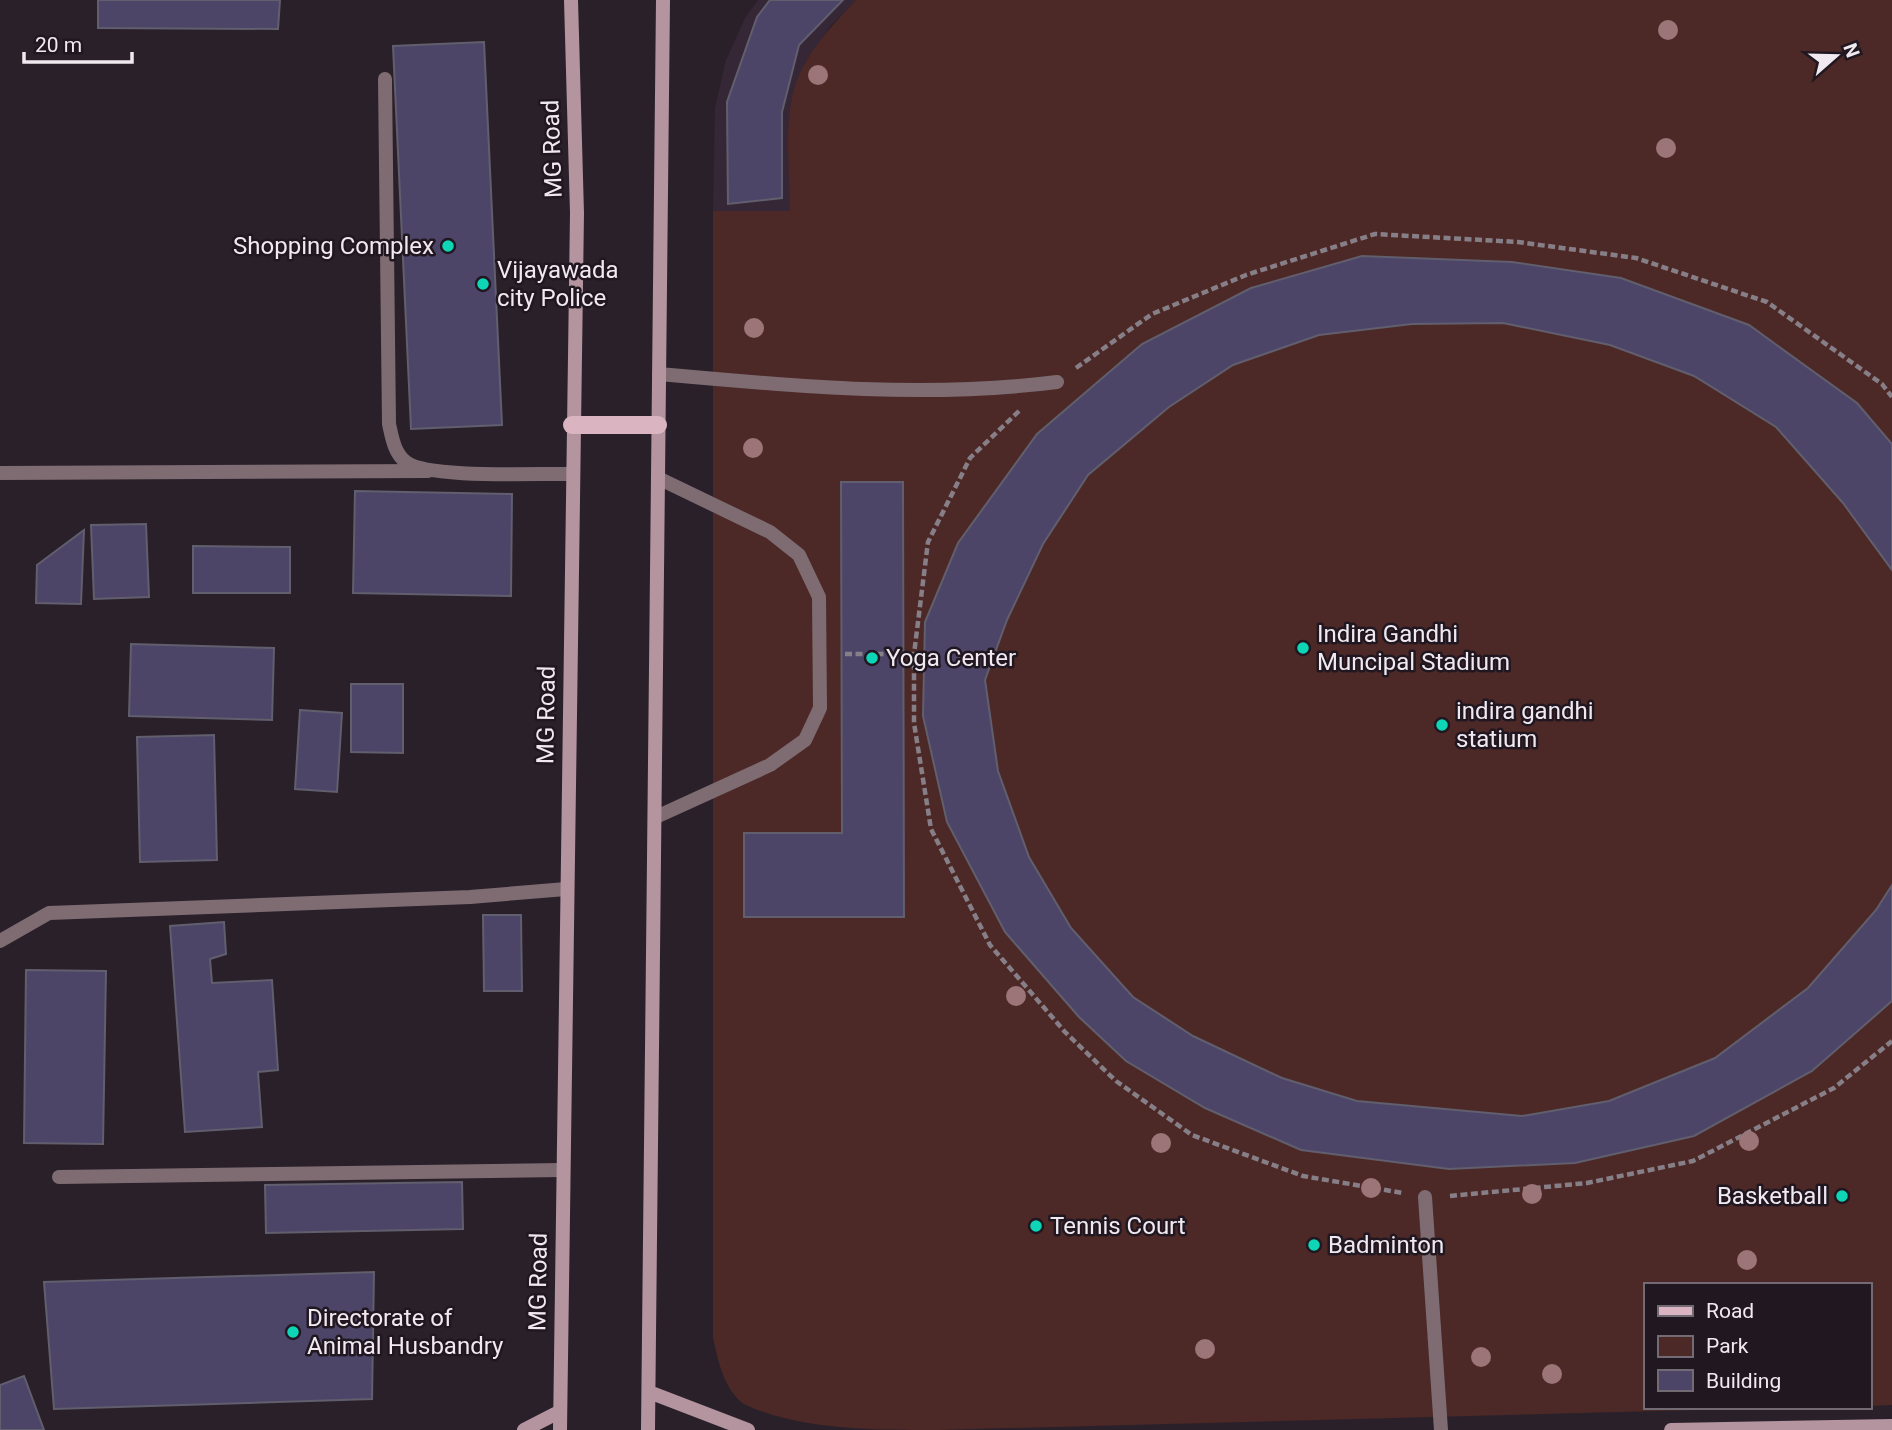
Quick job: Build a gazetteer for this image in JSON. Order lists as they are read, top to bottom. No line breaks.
{"streets":{"main road":["MG Road"]},"places":["Shopping Complex","Vijayawada city Police","Indira Gandhi Muncipal Stadium","Yoga Center","indira gandhi statium","Basketball","Tennis Court","Badminton","Directorate of Animal Husbandry"],"legend":["Road","Park","Building"],"scale_bar":"20 m","north":"right"}
